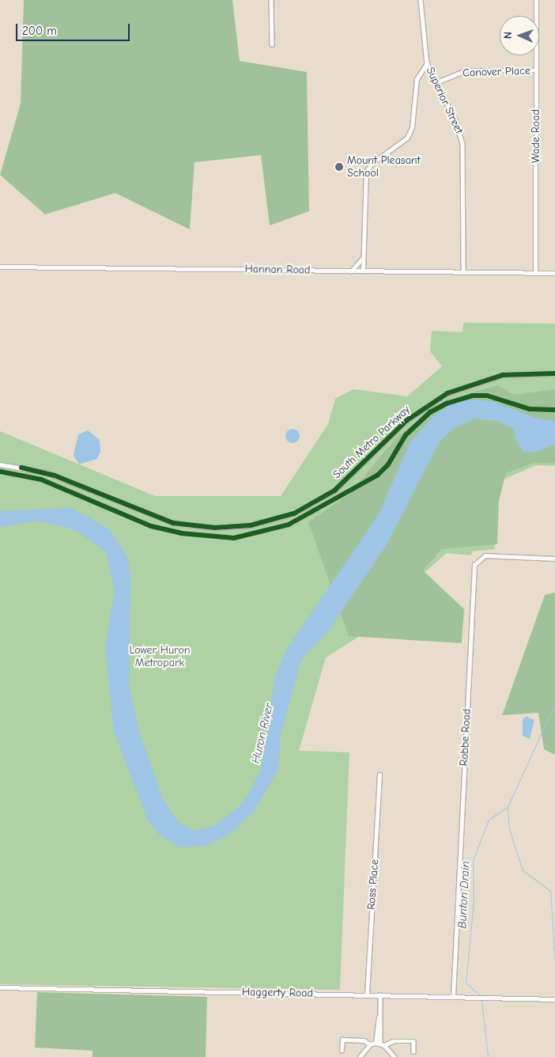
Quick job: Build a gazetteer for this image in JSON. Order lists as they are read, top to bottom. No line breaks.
{"streets":{"street":["Conover Place","Superior Street","Wade Road","Hannan Road","South Metro Parkway","Robbe Road","Ross Place","Haggerty Road"]},"crossings":[["Conover Place","Superior Street"],["Conover Place","Wade Road"],["Superior Street","Hannan Road"],["Wade Road","Hannan Road"],["Robbe Road","Haggerty Road"],["Ross Place","Haggerty Road"]],"water":["Huron River","Bunton Drain"],"parks":["Lower Huron Metropark"],"places":["Mount Pleasant School"],"scale_bar":"200 m","north":"left"}
